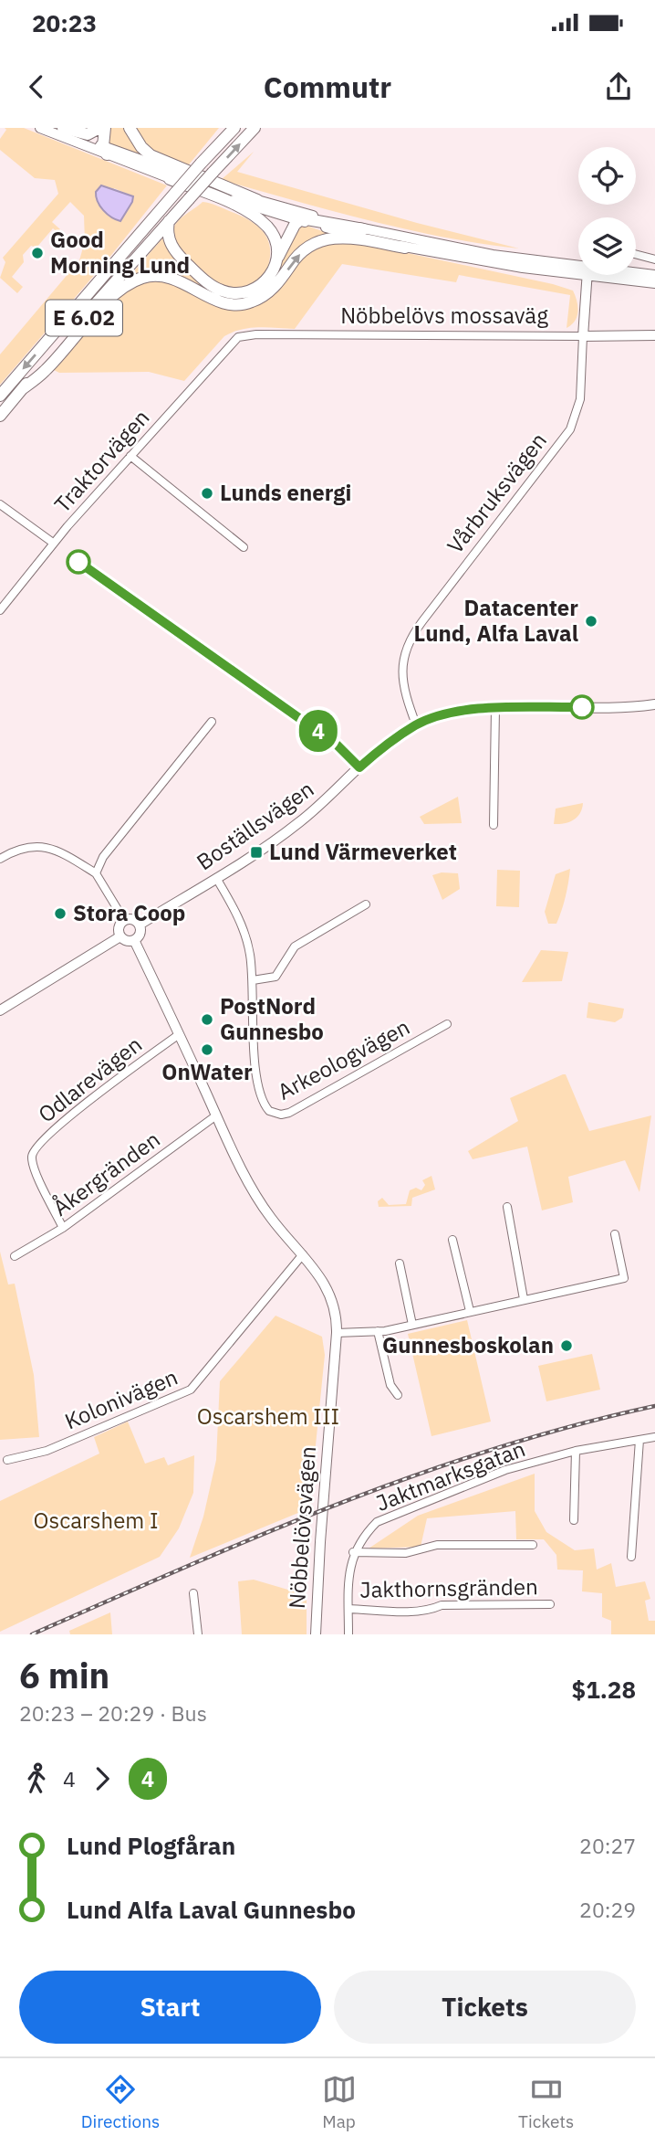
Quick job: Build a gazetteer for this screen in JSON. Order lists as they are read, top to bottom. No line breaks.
{"streets":{"main road":["E 6.02"],"street":["Nöbbelövs mossaväg","Traktorvägen","Vårbruksvägen","Boställsvägen","Arkeologvägen","Odlarevägen","Åkergränden","Kolonivägen","Jaktmarksgatan","Nöbbelövsvägen","Jakthornsgränden"]},"crossings":[["Nöbbelövs mossaväg","Traktorvägen"],["Nöbbelövs mossaväg","Vårbruksvägen"],["Vårbruksvägen","Boställsvägen"],["Boställsvägen","Arkeologvägen"],["Boställsvägen","Nöbbelövsvägen"],["Odlarevägen","Åkergränden"],["Odlarevägen","Nöbbelövsvägen"],["Åkergränden","Nöbbelövsvägen"],["Kolonivägen","Nöbbelövsvägen"]],"parks":["Oscarshem III","Oscarshem I"],"places":{"other":["Good Morning Lund","Lunds energi","Datacenter Lund, Alfa Laval","Stora Coop","PostNord Gunnesbo","OnWater","Gunnesboskolan"],"transit":["Lund Värmeverket"]},"lines":["bus line 4"],"page":{"status":"20:23","header":"Commutr","on_map":"4","heading":["6 min","20:23 – 20:29 · Bus","$1.28"],"legs":["4","4"],"list":[{"name":"Lund Plogfåran","value":"20:27"},{"name":"Lund Alfa Laval Gunnesbo","value":"20:29"}],"buttons":["Start","Tickets"],"tabs":["Directions","Map","Tickets"]}}
